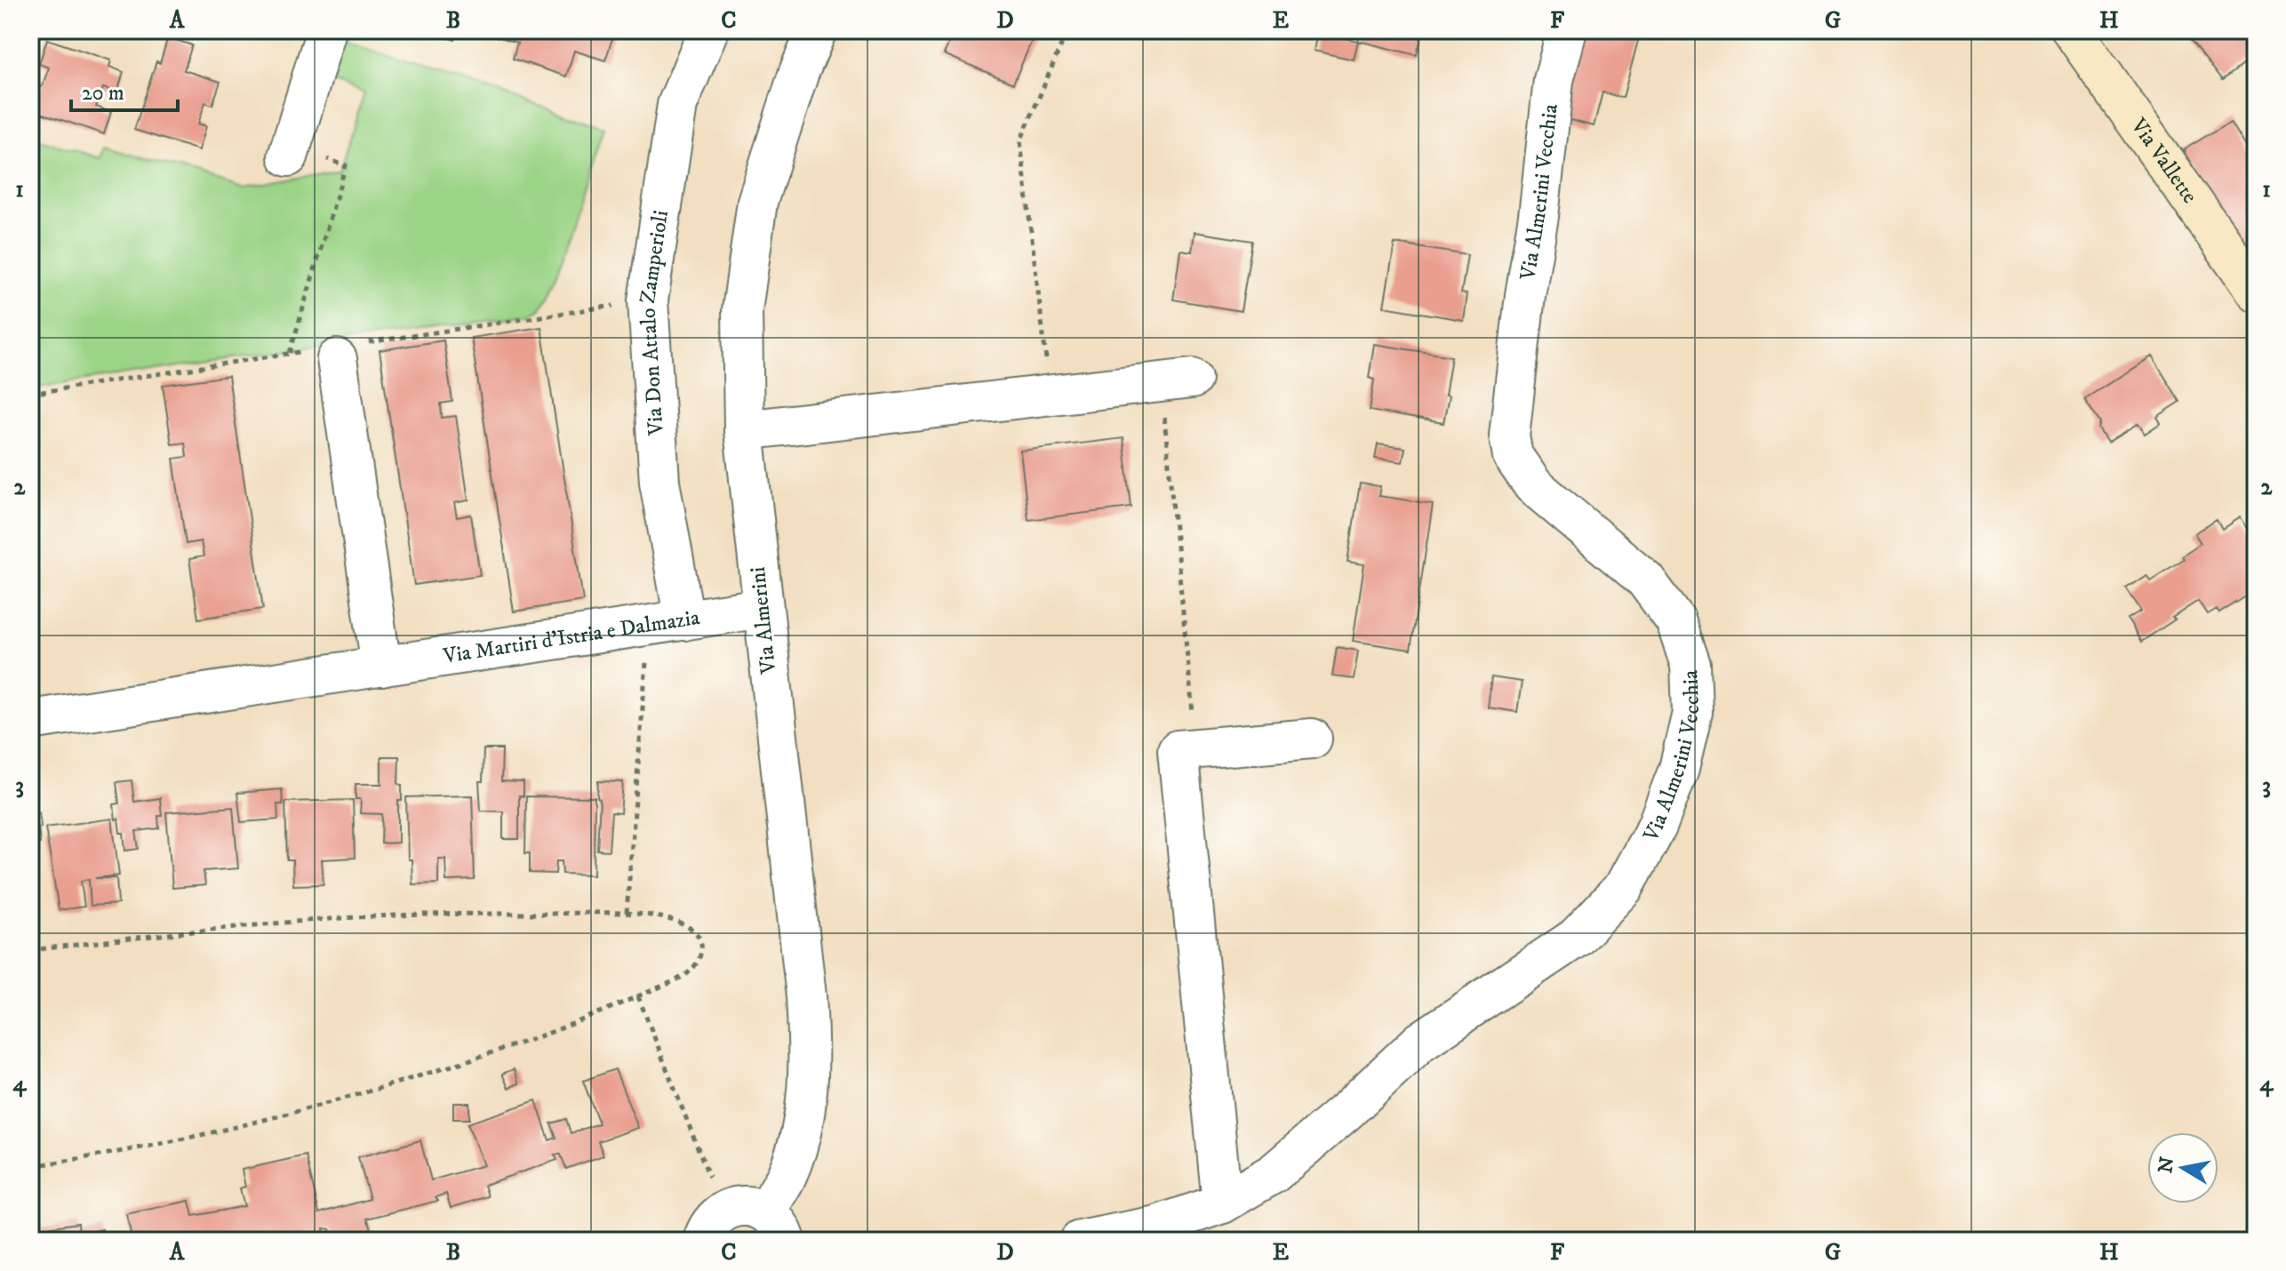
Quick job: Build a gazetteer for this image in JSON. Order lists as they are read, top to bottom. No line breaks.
{"streets":{"main road":["Via Vallette"],"street":["Via Almerini Vecchia","Via Don Attalo Zamperioli","Via Almerini","Via Martiri d'Istria e Dalmazia"]},"crossings":[["Via Don Attalo Zamperioli","Via Martiri d'Istria e Dalmazia"],["Via Almerini","Via Martiri d'Istria e Dalmazia"]],"scale_bar":"20 m","north":"left","grid":{"columns":["A","B","C","D","E","F","G","H"],"rows":["1","2","3","4"]}}
